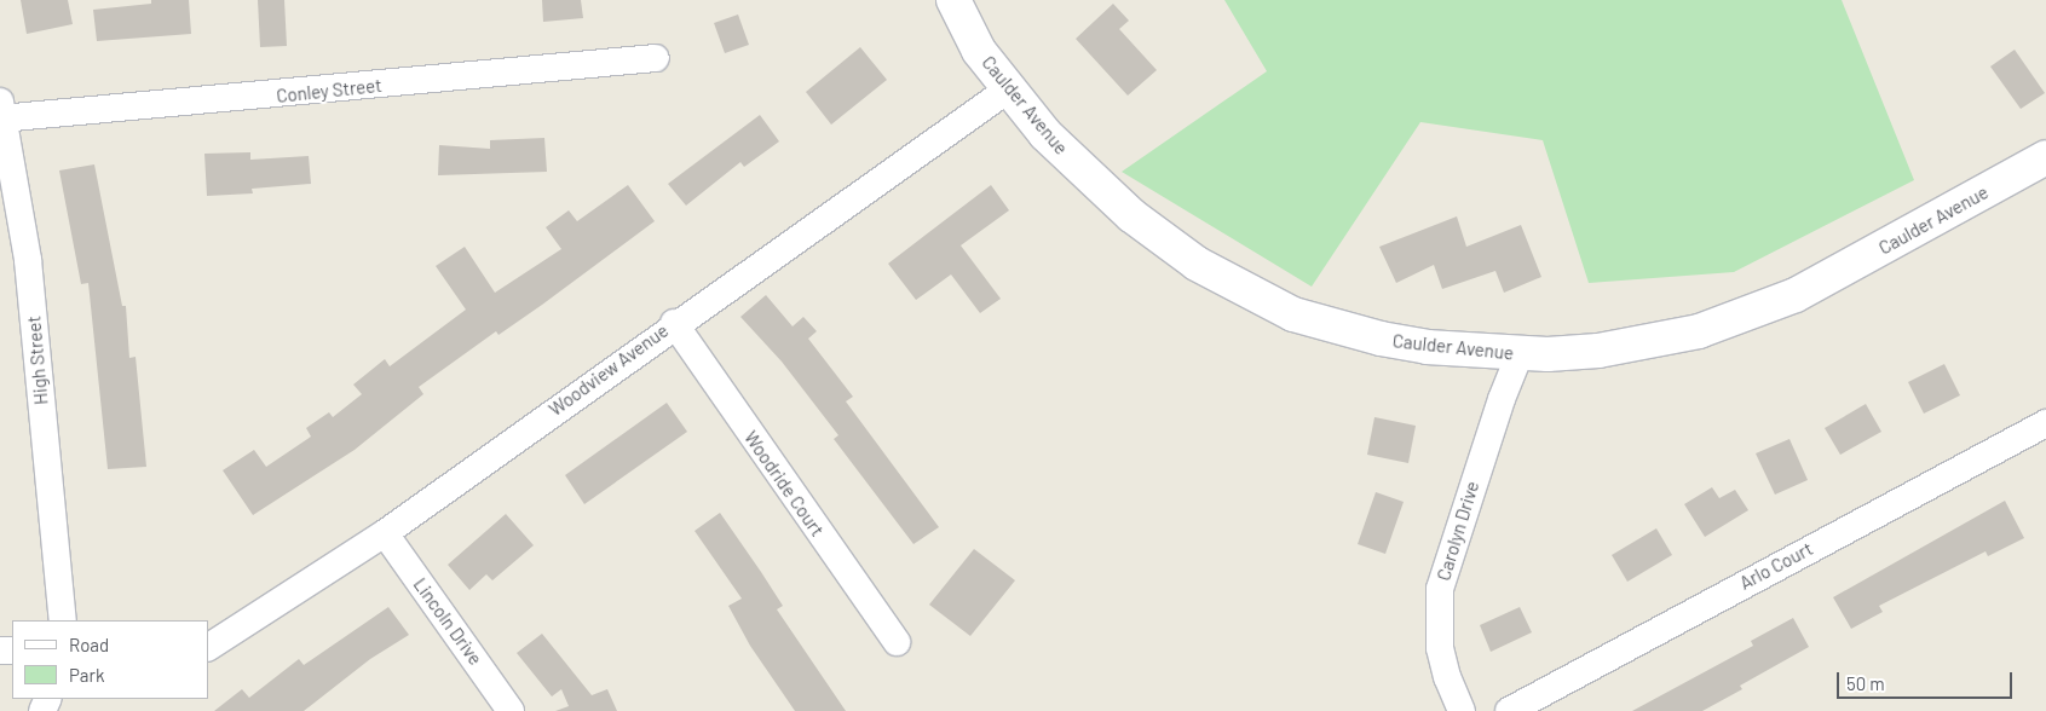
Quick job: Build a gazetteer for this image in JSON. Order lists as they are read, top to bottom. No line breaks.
{"streets":{"street":["Conley Street","Caulder Avenue","High Street","Woodview Avenue","Woodride Court","Carolyn Drive","Arlo Court","Lincoln Drive"]},"crossings":[["Conley Street","High Street"],["Caulder Avenue","Woodview Avenue"],["Caulder Avenue","Carolyn Drive"],["Woodview Avenue","Woodride Court"],["Woodview Avenue","Lincoln Drive"]],"legend":["Road","Park"],"scale_bar":"50 m"}
